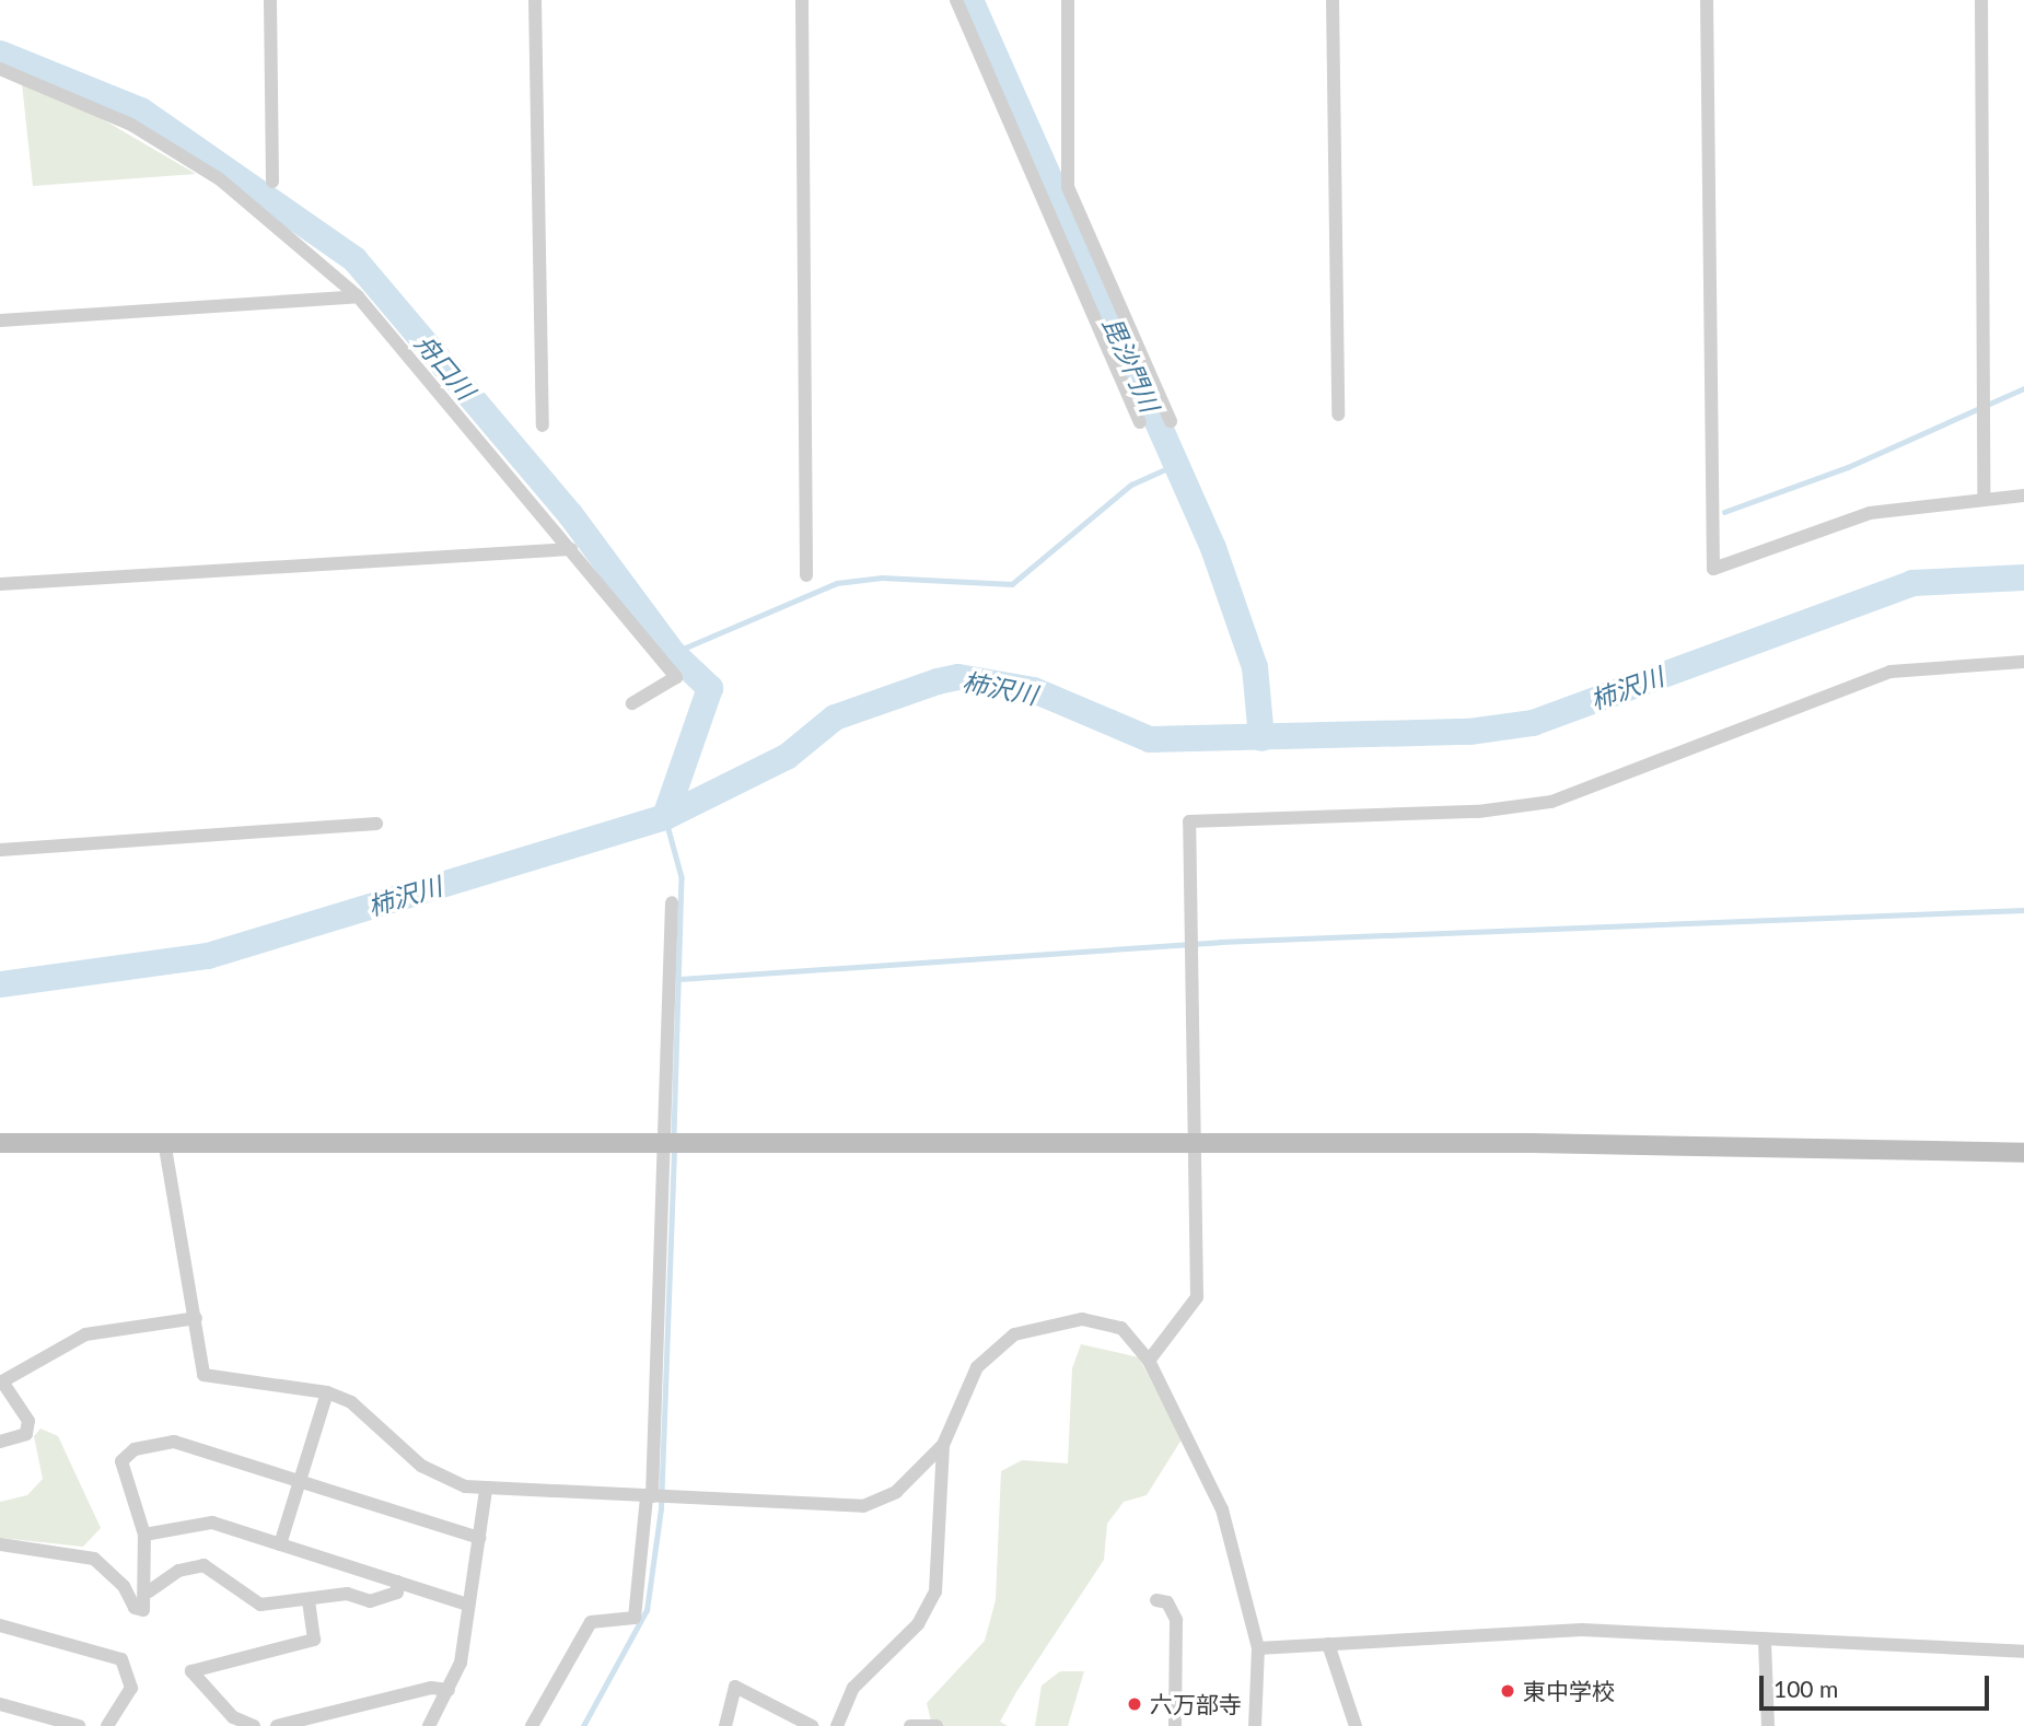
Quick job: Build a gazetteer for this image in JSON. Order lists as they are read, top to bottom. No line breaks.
{"water":["毘沙門川","舟口川","柿沢川"],"places":["東中学校","六万部寺"],"scale_bar":"100 m"}
